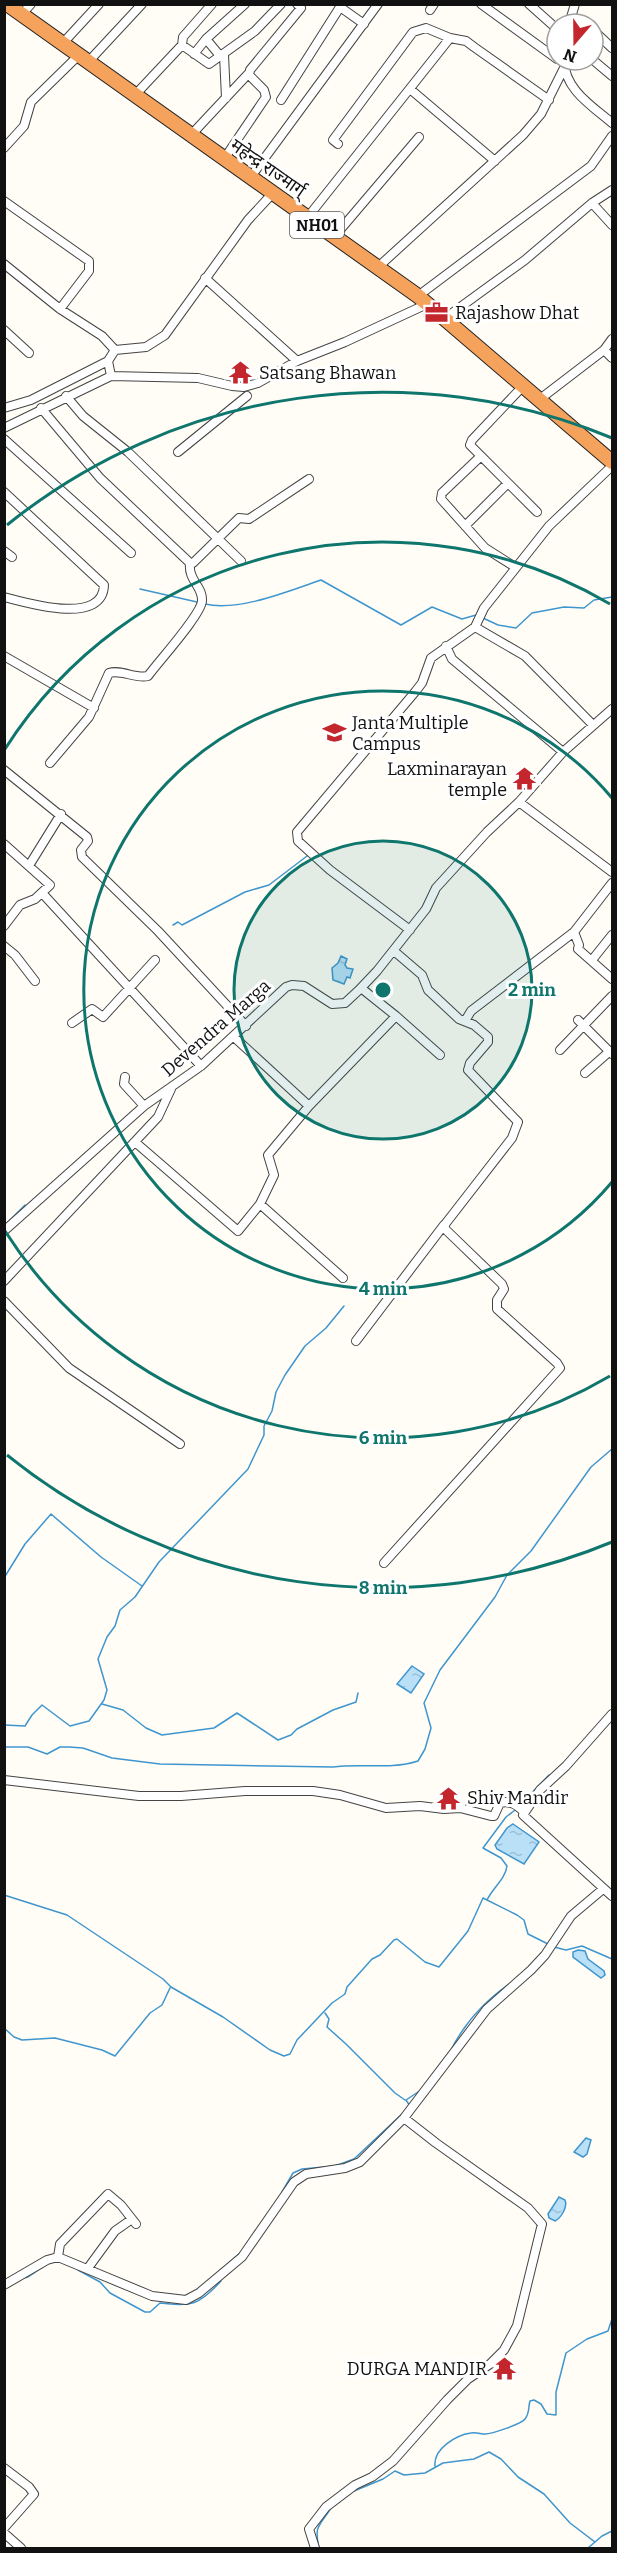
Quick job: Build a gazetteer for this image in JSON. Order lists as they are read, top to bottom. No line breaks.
{"streets":{"highway":["महेन्द्र राज्मार्ग्","NH01"],"street":["Devendra Marga"]},"places":{"office":["Rajashow Dhat"],"temple":["Satsang Bhawan","Laxminarayan temple","Shiv Mandir","DURGA MANDIR"],"school or university":["Janta Multiple Campus"]},"north":"bottom","rings":["2 min","4 min","6 min","8 min"]}
